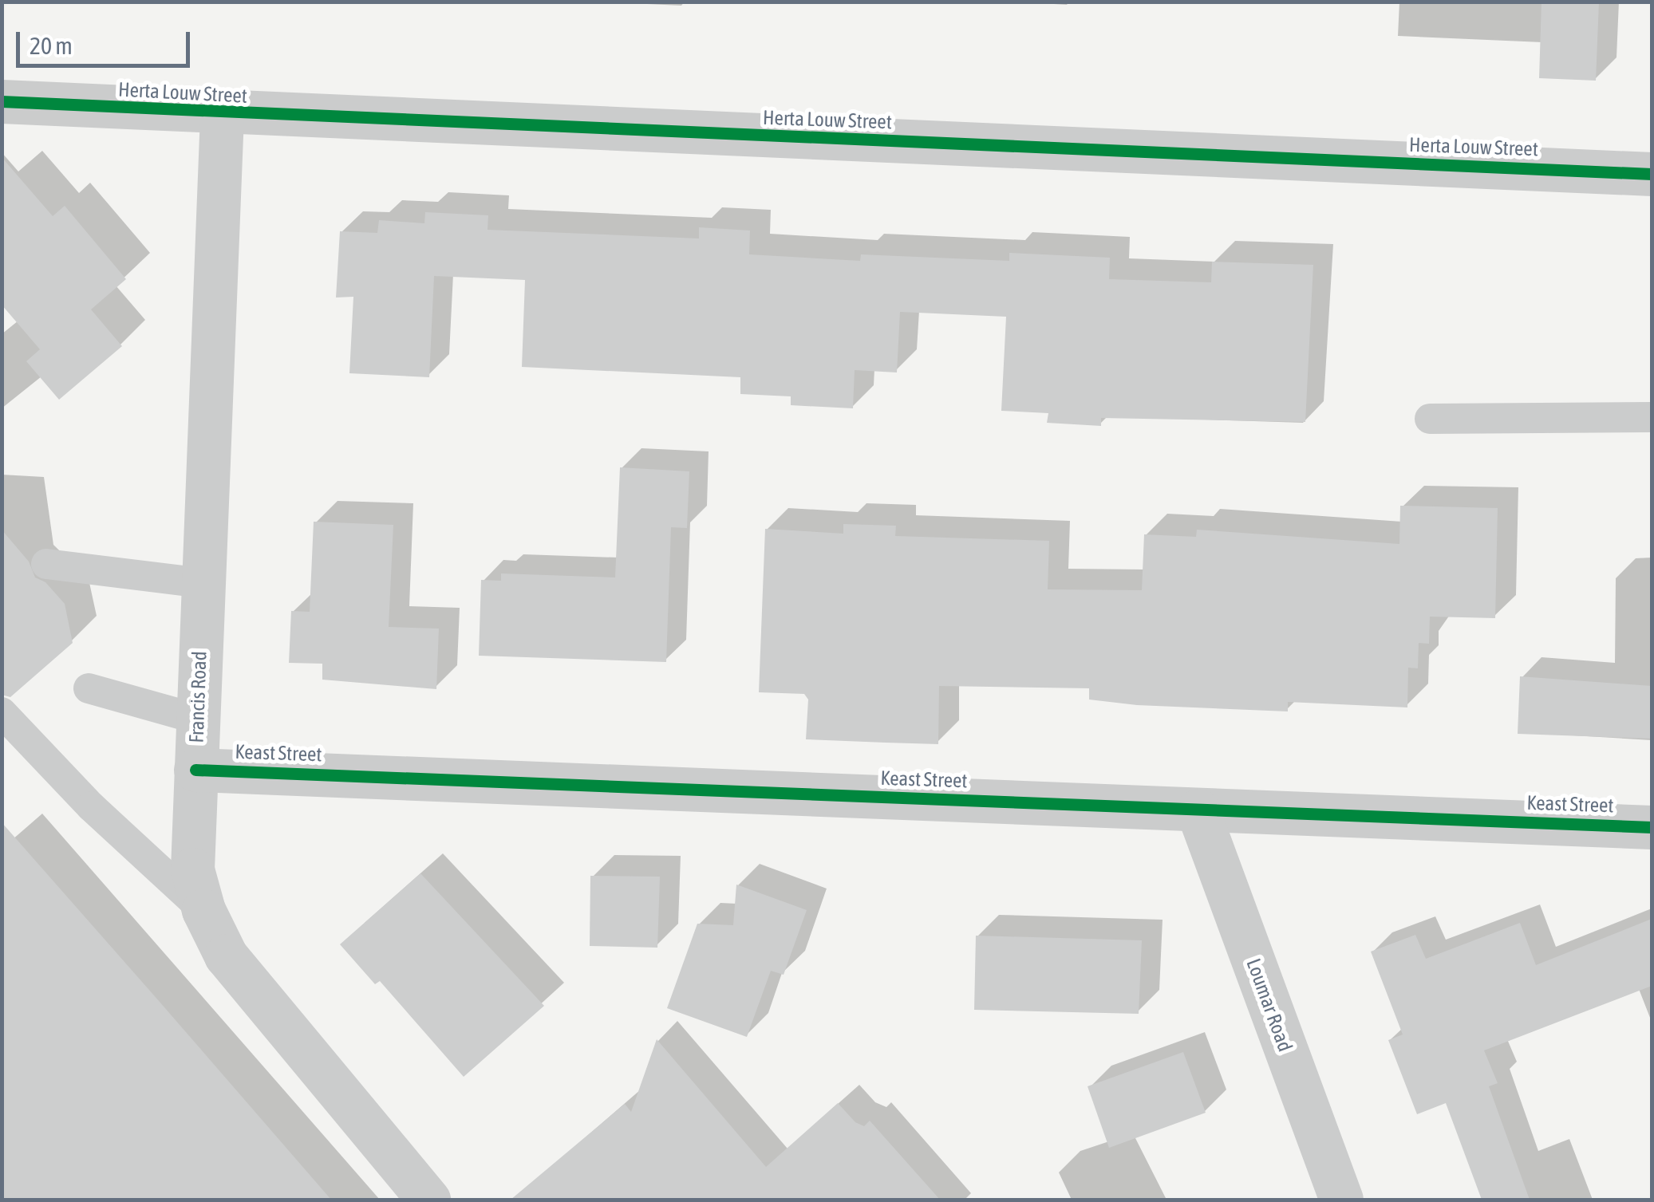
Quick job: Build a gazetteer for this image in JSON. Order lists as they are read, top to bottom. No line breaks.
{"streets":{"street":["Herta Louw Street","Francis Road","Keast Street","Loumar Road"]},"crossings":[["Herta Louw Street","Francis Road"],["Francis Road","Keast Street"],["Keast Street","Loumar Road"]],"scale_bar":"20 m"}
